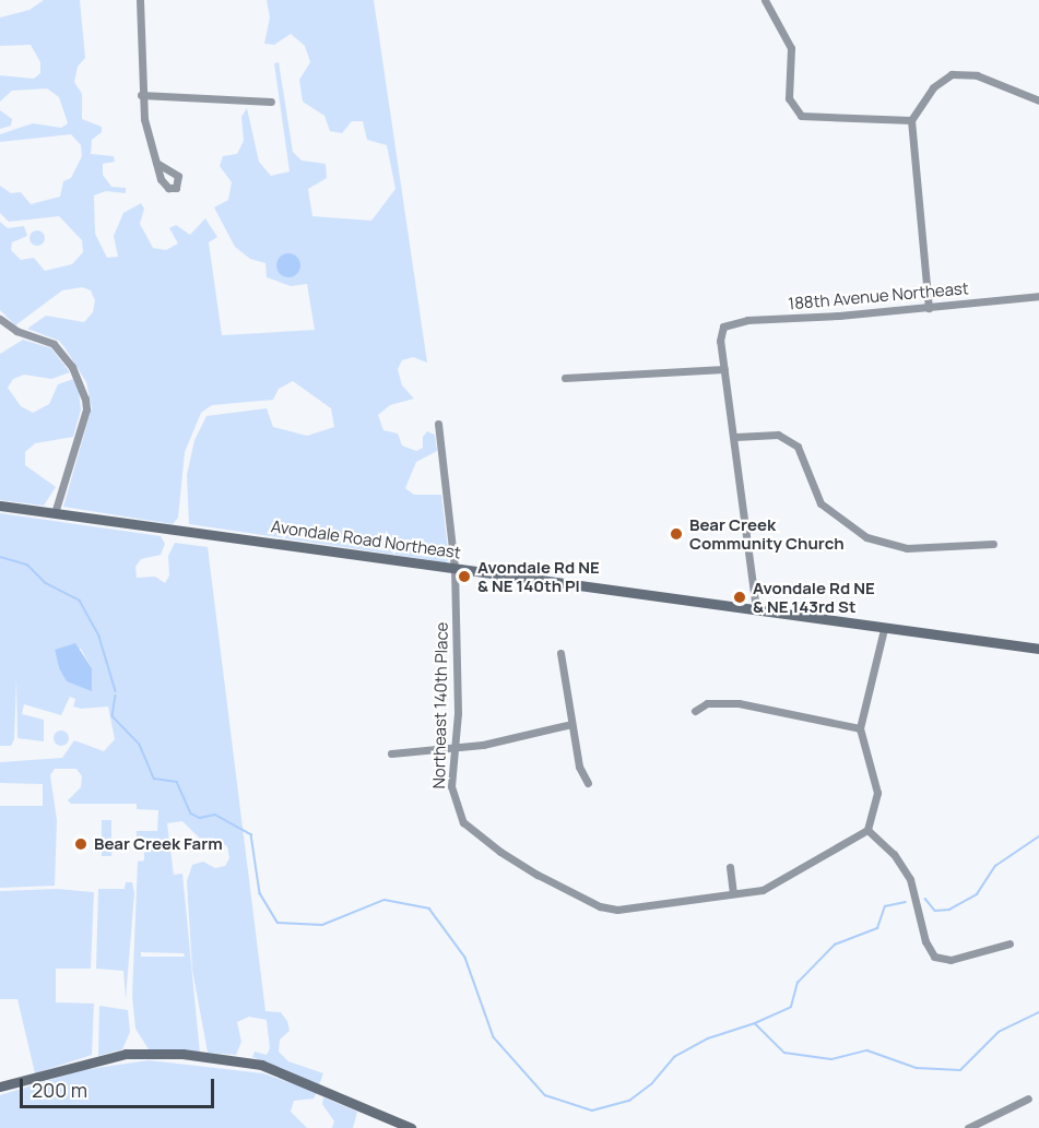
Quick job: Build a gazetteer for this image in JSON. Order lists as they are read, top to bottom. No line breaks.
{"streets":{"main road":["Avondale Road Northeast"],"street":["188th Avenue Northeast","Northeast 140th Place"]},"crossings":[["Avondale Road Northeast","Northeast 140th Place"]],"places":["Bear Creek Community Church","Avondale Rd NE & NE 140th Pl","Avondale Rd NE & NE 143rd St","Bear Creek Farm"],"scale_bar":"200 m"}
